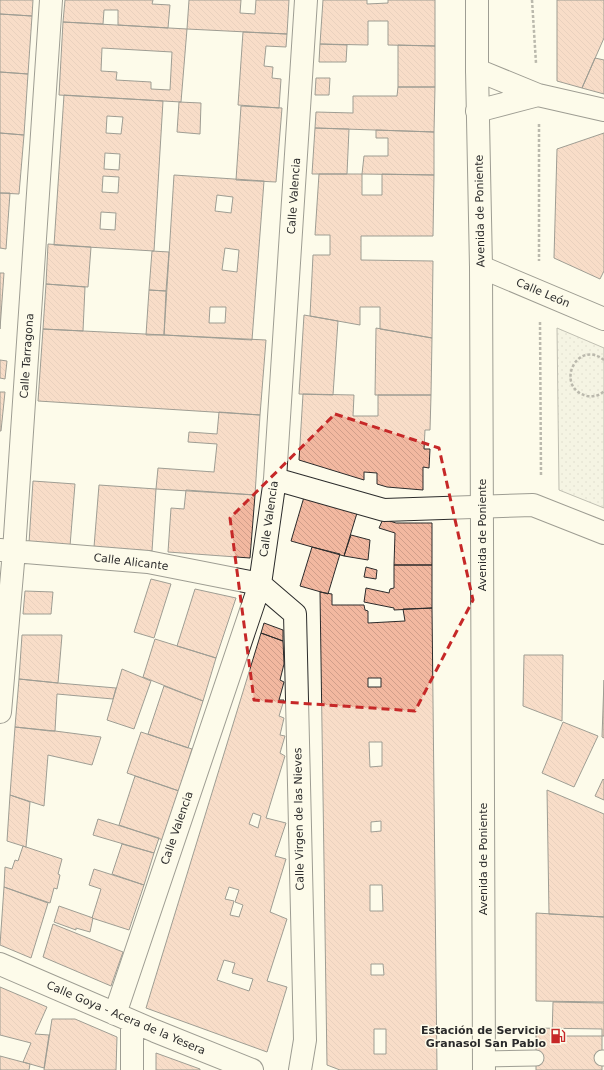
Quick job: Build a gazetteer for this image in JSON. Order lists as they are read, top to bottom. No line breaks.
{"streets":{"street":["Calle Valencia","Avenida de Poniente","Calle León","Calle Tarragona","Calle Alicante","Calle Virgen de las Nieves","Calle Goya - Acera de la Yesera"]},"crossings":[["Calle Valencia","Calle Alicante"],["Calle Valencia","Calle Virgen de las Nieves"],["Calle Valencia","Calle Goya - Acera de la Yesera"],["Avenida de Poniente","Calle León"],["Calle Tarragona","Calle Alicante"],["Calle Alicante","Calle Virgen de las Nieves"]],"places":{"fuel station":["Estación de Servicio Granasol San Pablo"]}}
